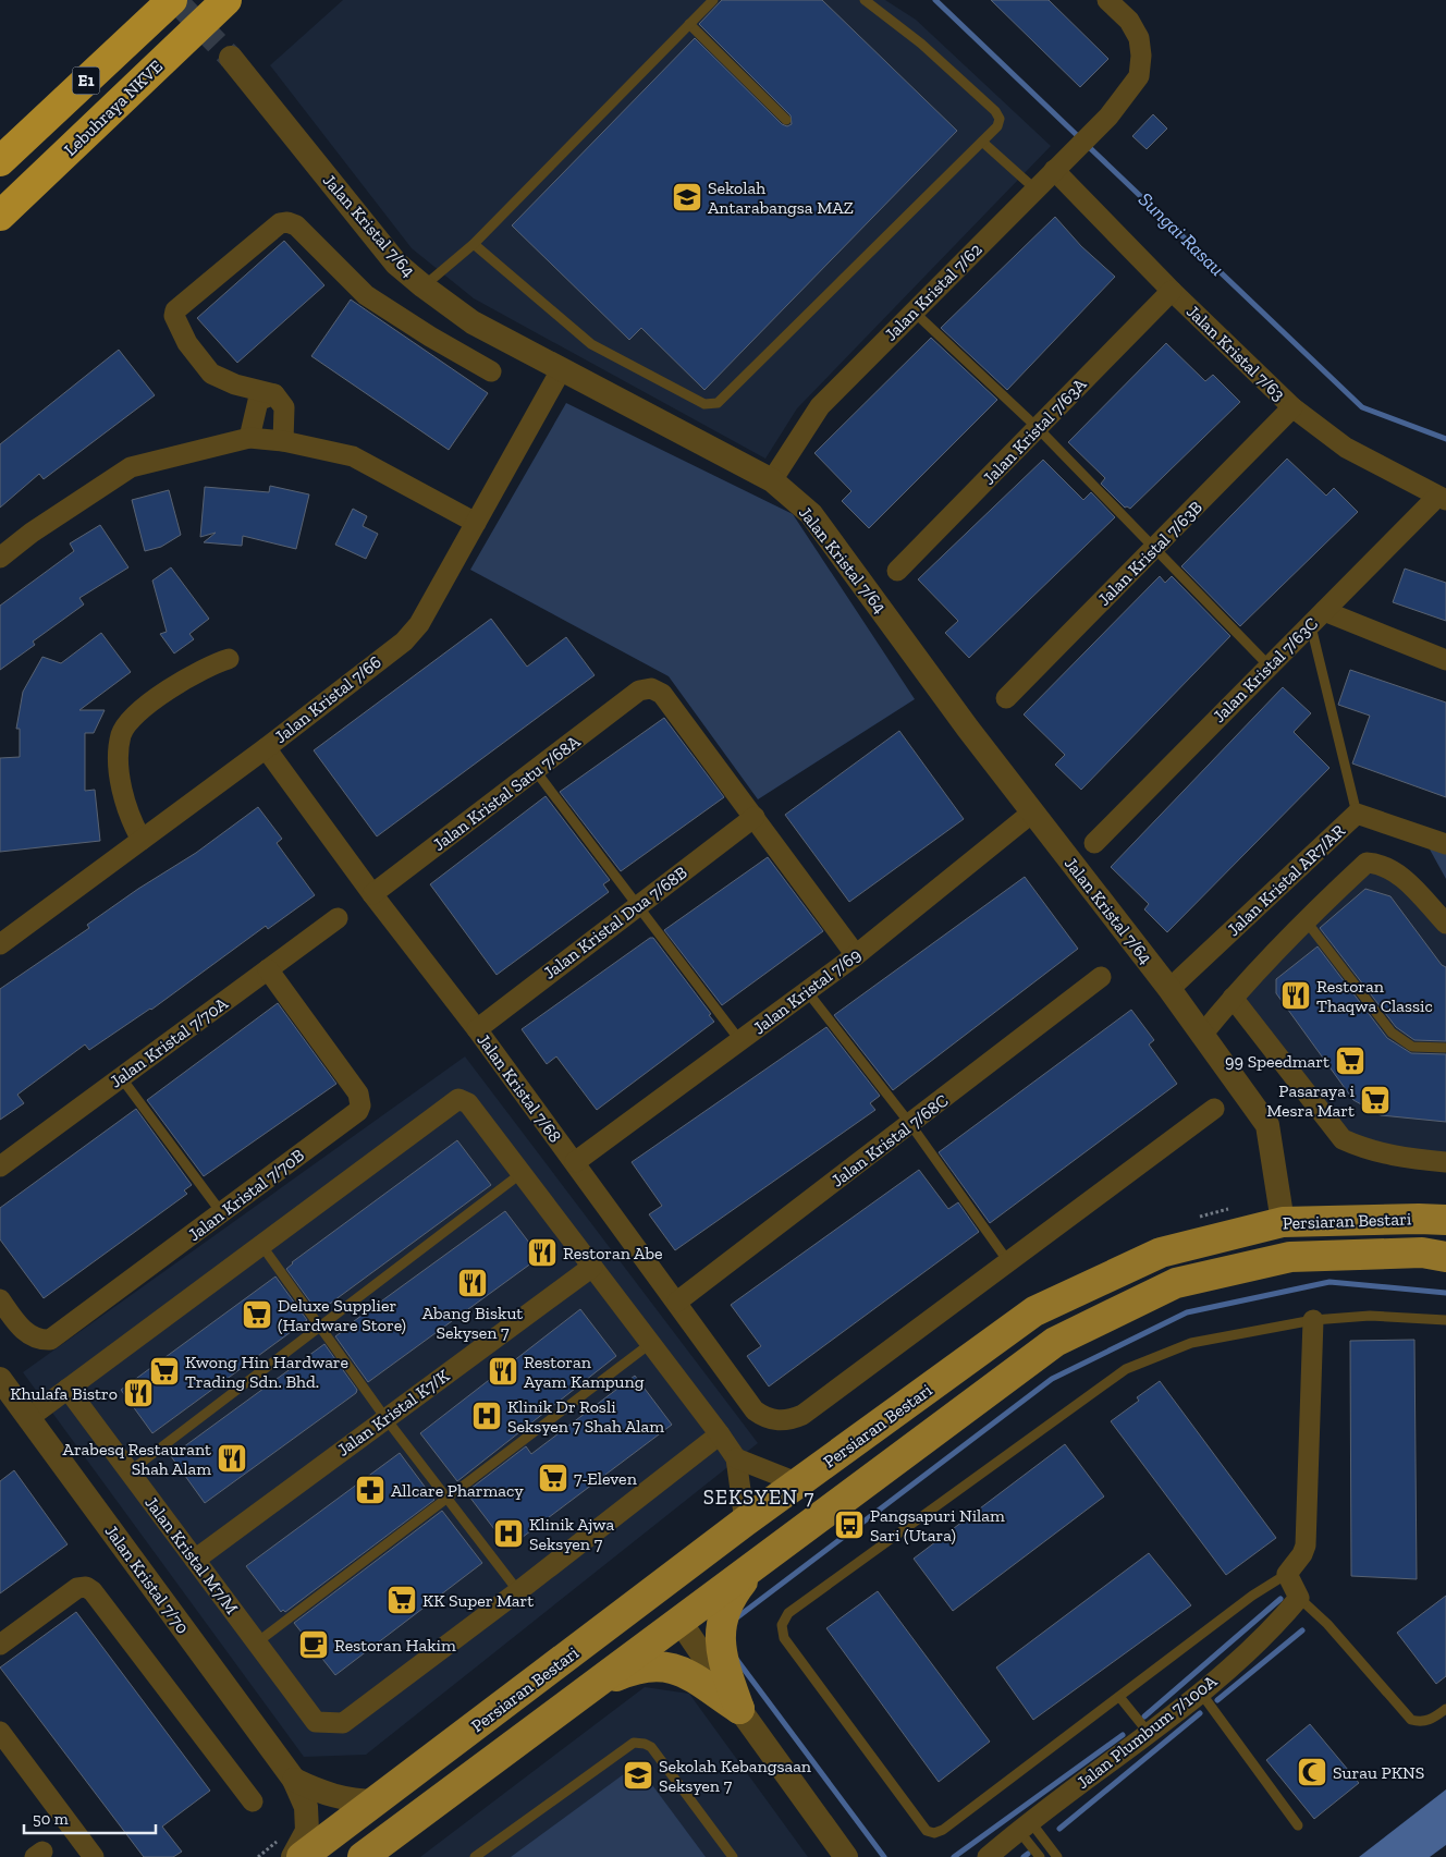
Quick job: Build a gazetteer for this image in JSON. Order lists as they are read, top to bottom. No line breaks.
{"streets":{"highway":["E1","Lebuhraya NKVE"],"main road":["Persiaran Bestari"],"street":["Jalan Kristal 7/64","Jalan Kristal 7/62","Jalan Kristal 7/63","Jalan Kristal 7/63A","Jalan Kristal 7/63B","Jalan Kristal 7/63C","Jalan Kristal 7/66","Jalan Kristal Satu 7/68A","Jalan Kristal AR7/AR","Jalan Kristal Dua 7/68B","Jalan Kristal 7/69","Jalan Kristal 7/70A","Jalan Kristal 7/68","Jalan Kristal 7/68C","Jalan Kristal 7/70B","Jalan Kristal K7/K","Jalan Kristal M7/M","Jalan Kristal 7/70","Jalan Plumbum 7/100A"]},"crossings":[["Jalan Kristal 7/64","Jalan Kristal 7/62"],["Jalan Kristal 7/64","Jalan Kristal 7/66"],["Jalan Kristal 7/64","Jalan Kristal AR7/AR"],["Jalan Kristal 7/64","Jalan Kristal 7/69"],["Jalan Kristal 7/64","Persiaran Bestari"],["Jalan Kristal 7/62","Jalan Kristal 7/63"],["Jalan Kristal 7/63","Jalan Kristal 7/63A"],["Jalan Kristal 7/63","Jalan Kristal 7/63B"],["Jalan Kristal 7/63","Jalan Kristal 7/63C"],["Jalan Kristal 7/66","Jalan Kristal 7/68"],["Jalan Kristal Satu 7/68A","Jalan Kristal Dua 7/68B"],["Jalan Kristal Satu 7/68A","Jalan Kristal 7/68"],["Jalan Kristal Dua 7/68B","Jalan Kristal 7/68"],["Jalan Kristal 7/69","Jalan Kristal 7/68"],["Jalan Kristal 7/70A","Jalan Kristal 7/70B"],["Jalan Kristal 7/68","Jalan Kristal 7/68C"],["Jalan Kristal K7/K","Jalan Kristal M7/M"]],"districts":["SEKSYEN 7"],"water":["Sungai Rasau"],"places":{"school or university":["Sekolah Antarabangsa MAZ","Sekolah Kebangsaan Seksyen 7"],"restaurant":["Restoran Thaqwa Classic","Restoran Abe","Abang Biskut Sekysen 7","Restoran Ayam Kampung","Khulafa Bistro","Arabesq Restaurant Shah Alam"],"supermarket":["99 Speedmart","Pasaraya i Mesra Mart","Deluxe Supplier (Hardware Store)","Kwong Hin Hardware Trading Sdn. Bhd.","7-Eleven","KK Super Mart"],"hospital":["Klinik Dr Rosli Seksyen 7 Shah Alam","Klinik Ajwa Seksyen 7"],"pharmacy":["Allcare Pharmacy"],"bus stop":["Pangsapuri Nilam Sari (Utara)"],"cafe":["Restoran Hakim"],"mosque":["Surau PKNS"]},"scale_bar":"50 m"}
